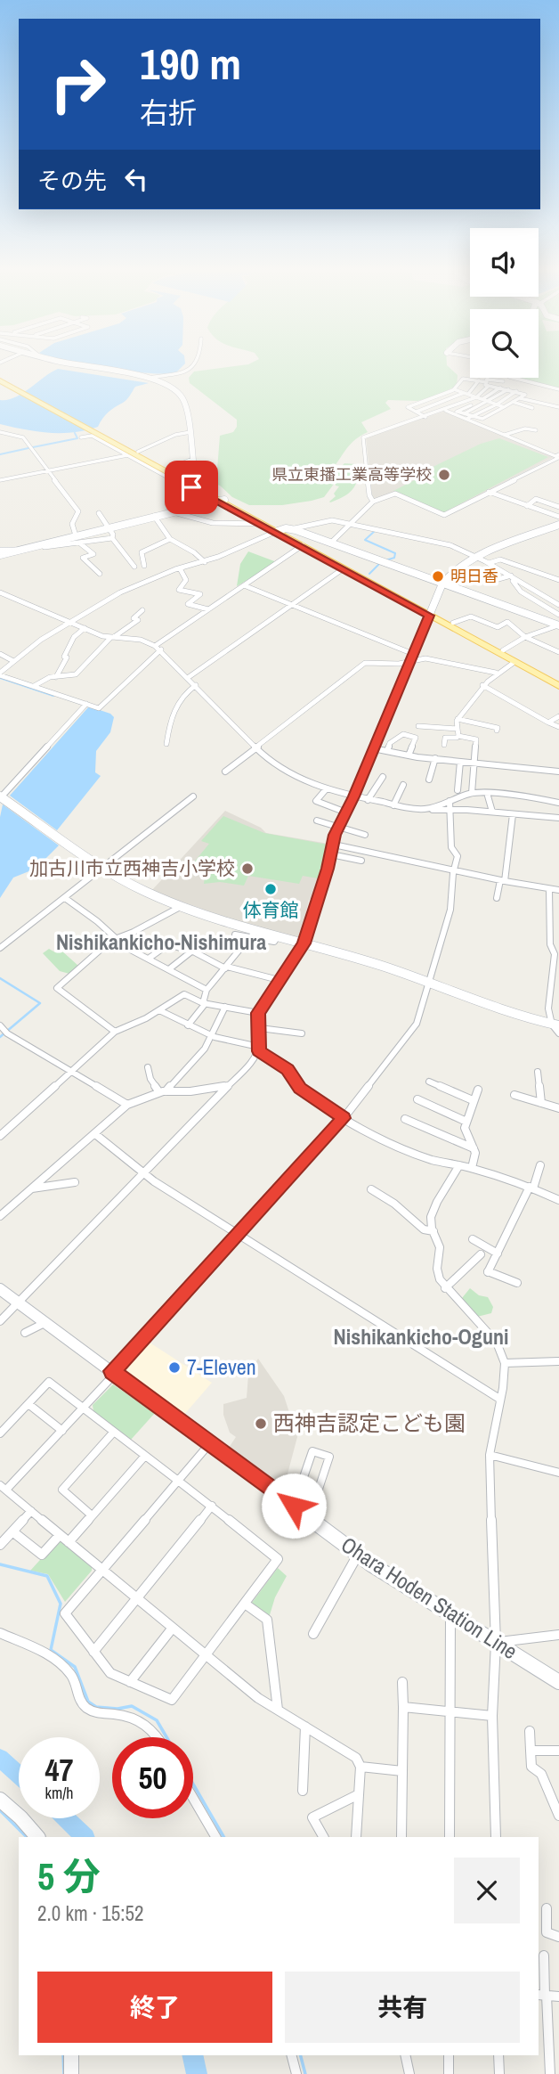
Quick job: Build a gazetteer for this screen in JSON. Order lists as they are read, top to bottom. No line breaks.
{"streets":{"street":["Ohara Hoden Station Line"]},"districts":["Nishikankicho-Nishimura","Nishikankicho-Oguni"],"places":["県立東播工業高等学校","明日香","加古川市立西神吉小学校","体育館","7-Eleven","西神吉認定こども園"],"page":{"turn":["190 m","右折"],"then":"その先","speed":"47 km/h","limit":"50","heading":["5 分","2.0 km · 15:52"],"buttons":["終了","共有"]}}
